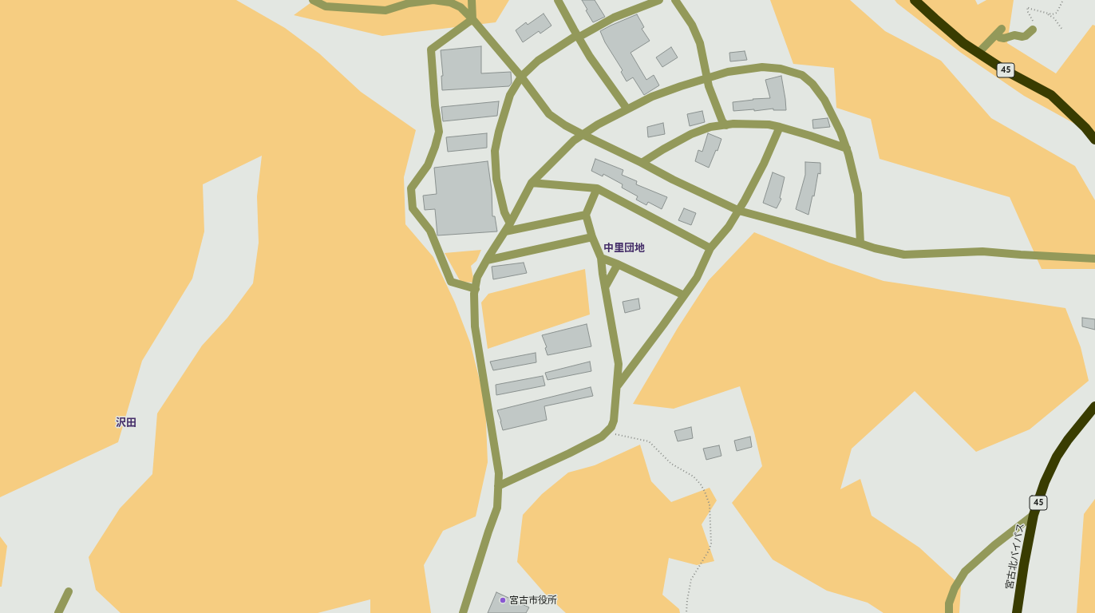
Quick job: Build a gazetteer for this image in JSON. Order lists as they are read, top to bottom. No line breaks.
{"streets":{"highway":["45","宮古北バイパス"]},"districts":["中里団地","沢田"],"places":["宮古市役所"]}
